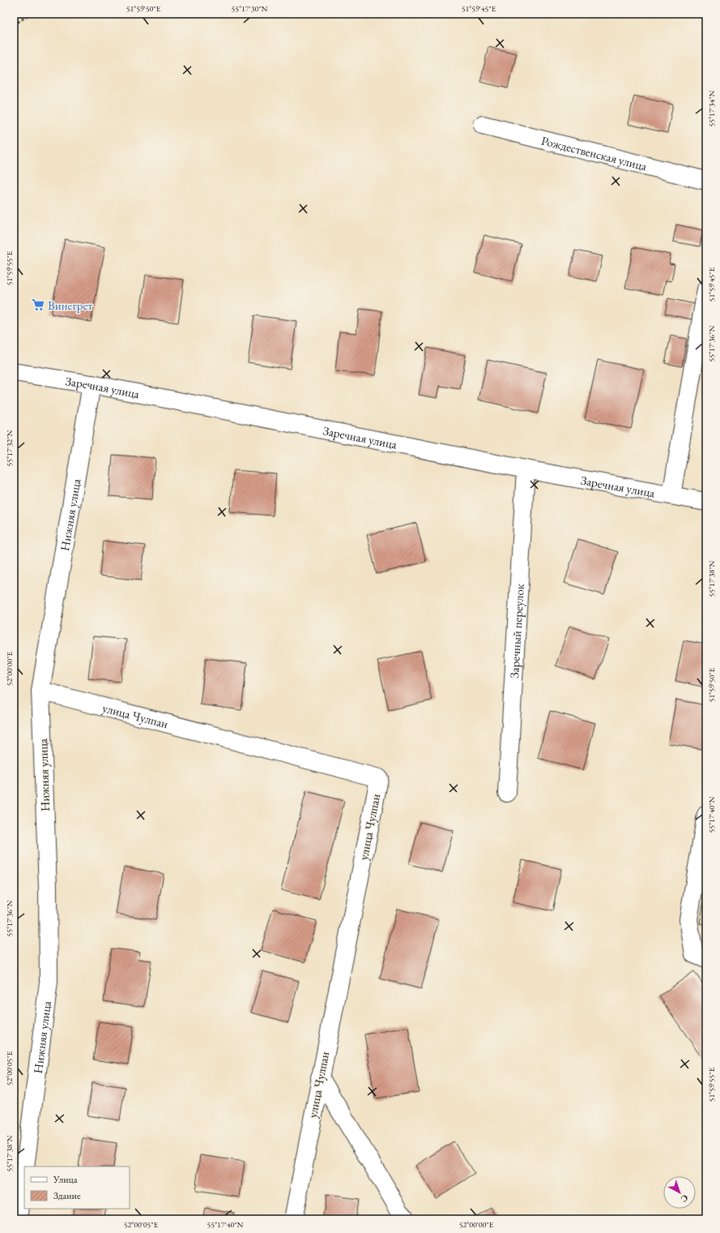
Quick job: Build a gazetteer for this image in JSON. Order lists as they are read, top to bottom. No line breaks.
{"streets":{"street":["Рождественская улица","Заречная улица","Нижняя улица","Заречный переулок","улица Чулпан"]},"crossings":[["Заречная улица","Нижняя улица"],["Заречная улица","Заречный переулок"],["Нижняя улица","улица Чулпан"]],"places":{"supermarket":["Винегрет"]},"legend":["Улица","Здание"],"north":"bottom right","coordinates":["51°59'50\"E","55°17'30\"N","51°59'45\"E","55°17'34\"N","51°59'55\"E","55°17'36\"N","55°17'32\"N","55°17'38\"N","52°00'00\"E","55°17'40\"N","52°00'05\"E"]}
